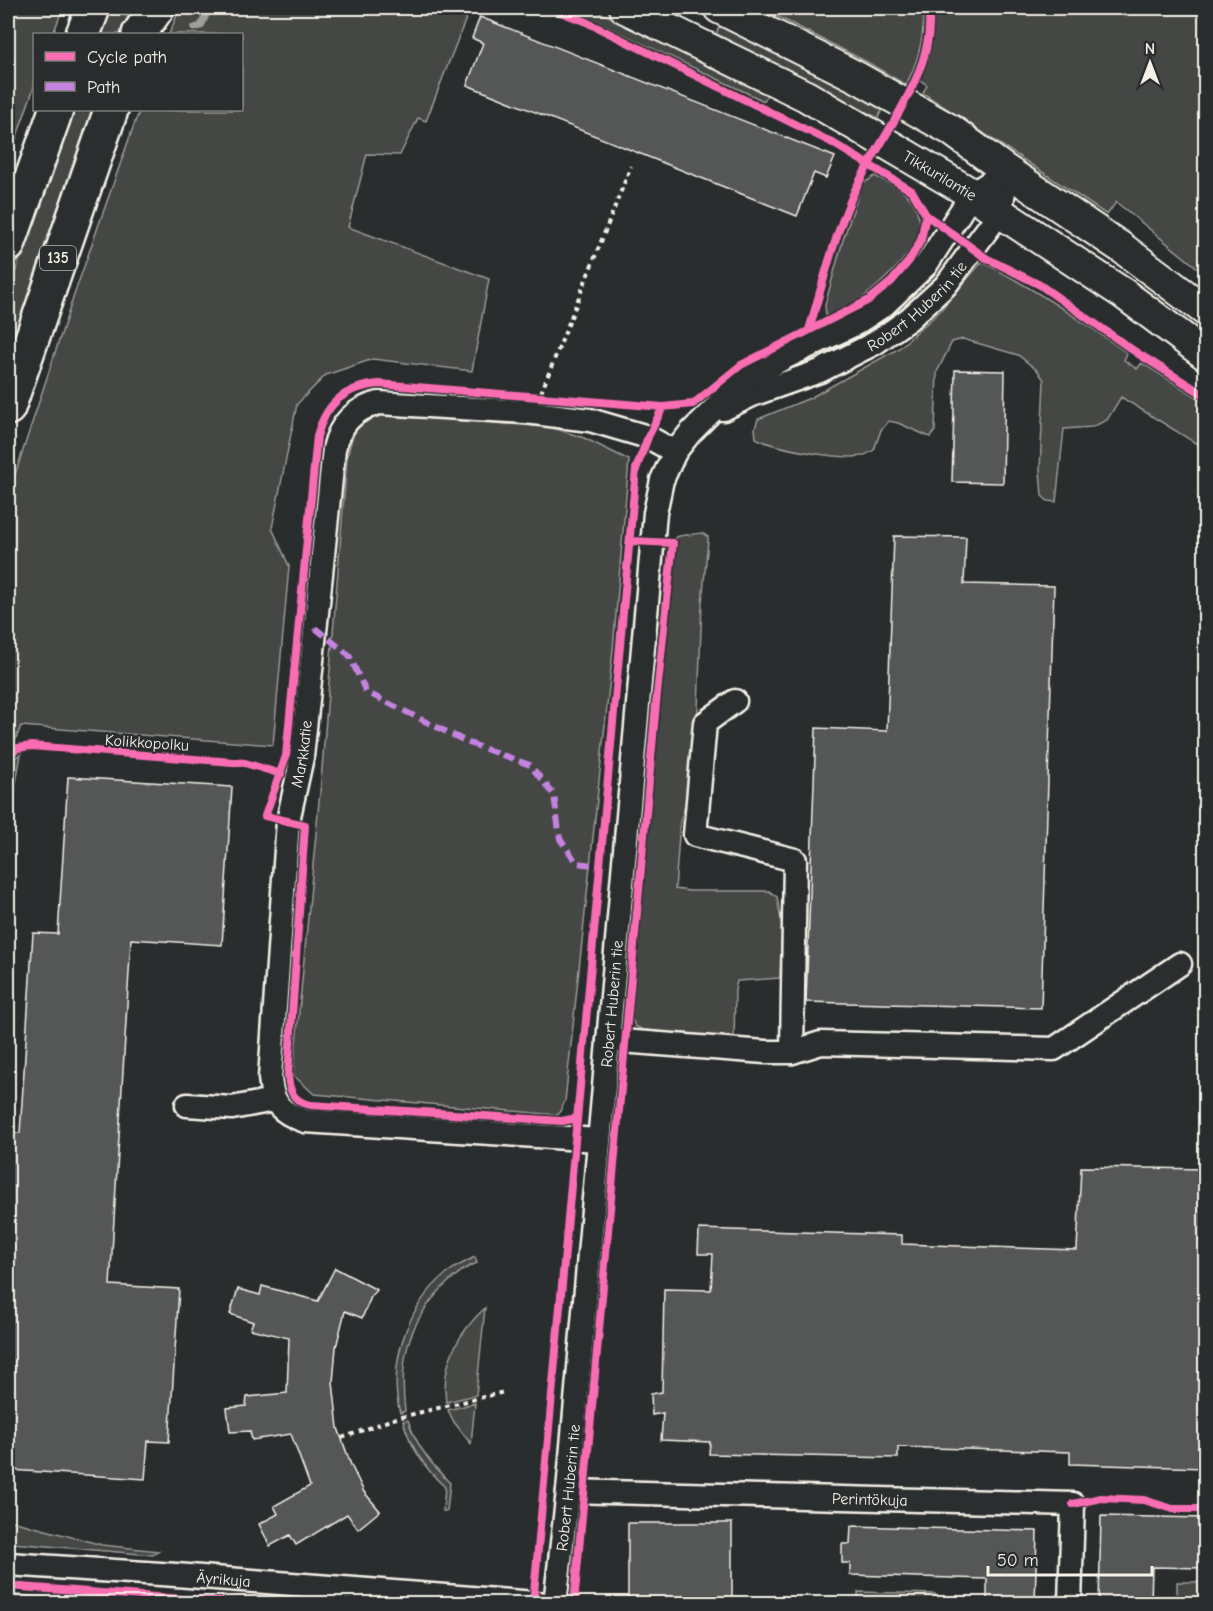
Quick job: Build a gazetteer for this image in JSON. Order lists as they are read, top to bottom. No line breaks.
{"streets":{"highway":["135"],"main road":["Tikkurilantie"],"street":["Robert Huberin tie","Markkatie","Perintökuja","Äyrikuja"],"cycle path":["Kolikkopolku"]},"crossings":[["Tikkurilantie","Robert Huberin tie"],["Robert Huberin tie","Markkatie"],["Robert Huberin tie","Perintökuja"]],"legend":["Cycle path","Path"],"scale_bar":"50 m","north":"top"}
